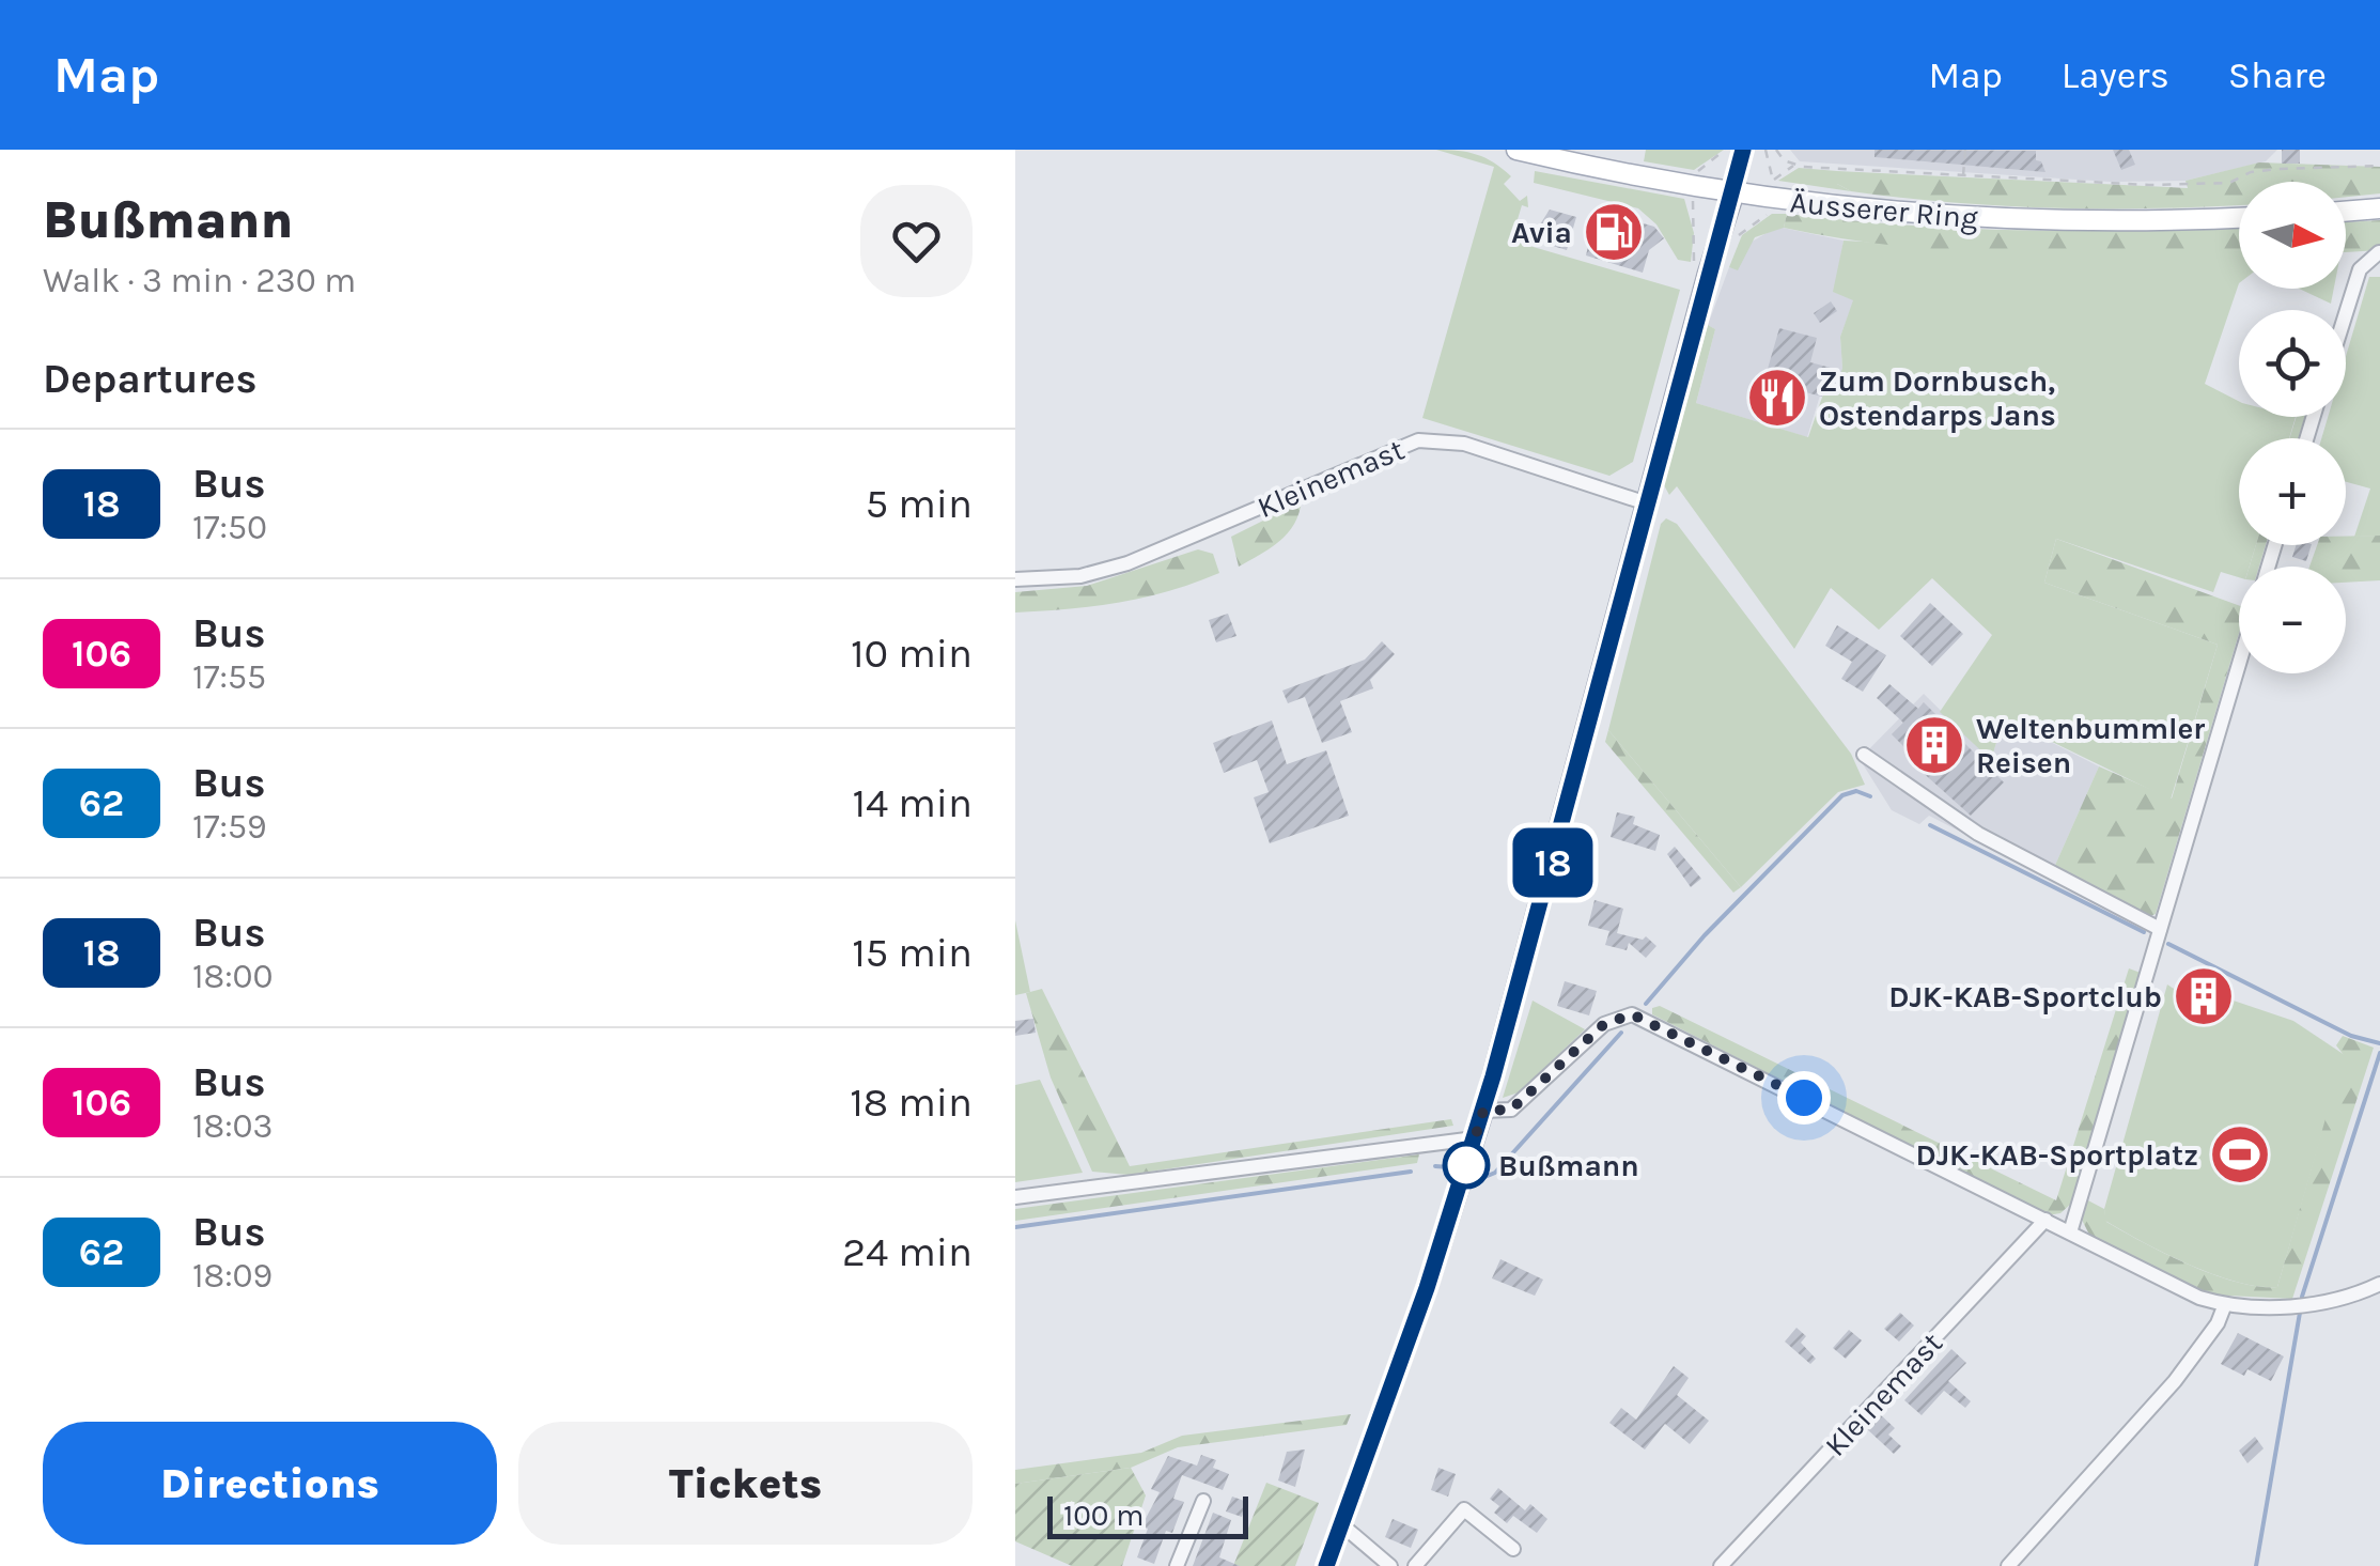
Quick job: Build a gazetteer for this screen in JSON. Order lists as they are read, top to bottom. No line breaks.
{"streets":{"main road":["Äusserer Ring"],"street":["Kleinemast"]},"places":{"fuel station":["Avia"],"restaurant":["Zum Dornbusch, Ostendarps Jans"],"building":["Weltenbummler Reisen","DJK-KAB-Sportclub"],"sports":["DJK-KAB-Sportplatz"],"other":["Bußmann"]},"lines":["bus line 18"],"scale_bar":"100 m","north":"right","page":{"header":"Map","nav":["Map","Layers","Share"],"heading":[["Bußmann","Walk · 3 min · 230 m"],"Departures"],"on_map":"18","map_buttons":["+","−"],"list":[{"mark":"18","name":"Bus","note":"17:50","value":"5 min"},{"mark":"106","name":"Bus","note":"17:55","value":"10 min"},{"mark":"62","name":"Bus","note":"17:59","value":"14 min"},{"mark":"18","name":"Bus","note":"18:00","value":"15 min"},{"mark":"106","name":"Bus","note":"18:03","value":"18 min"},{"mark":"62","name":"Bus","note":"18:09","value":"24 min"}],"buttons":["Directions","Tickets"],"scale":"100 m"}}
